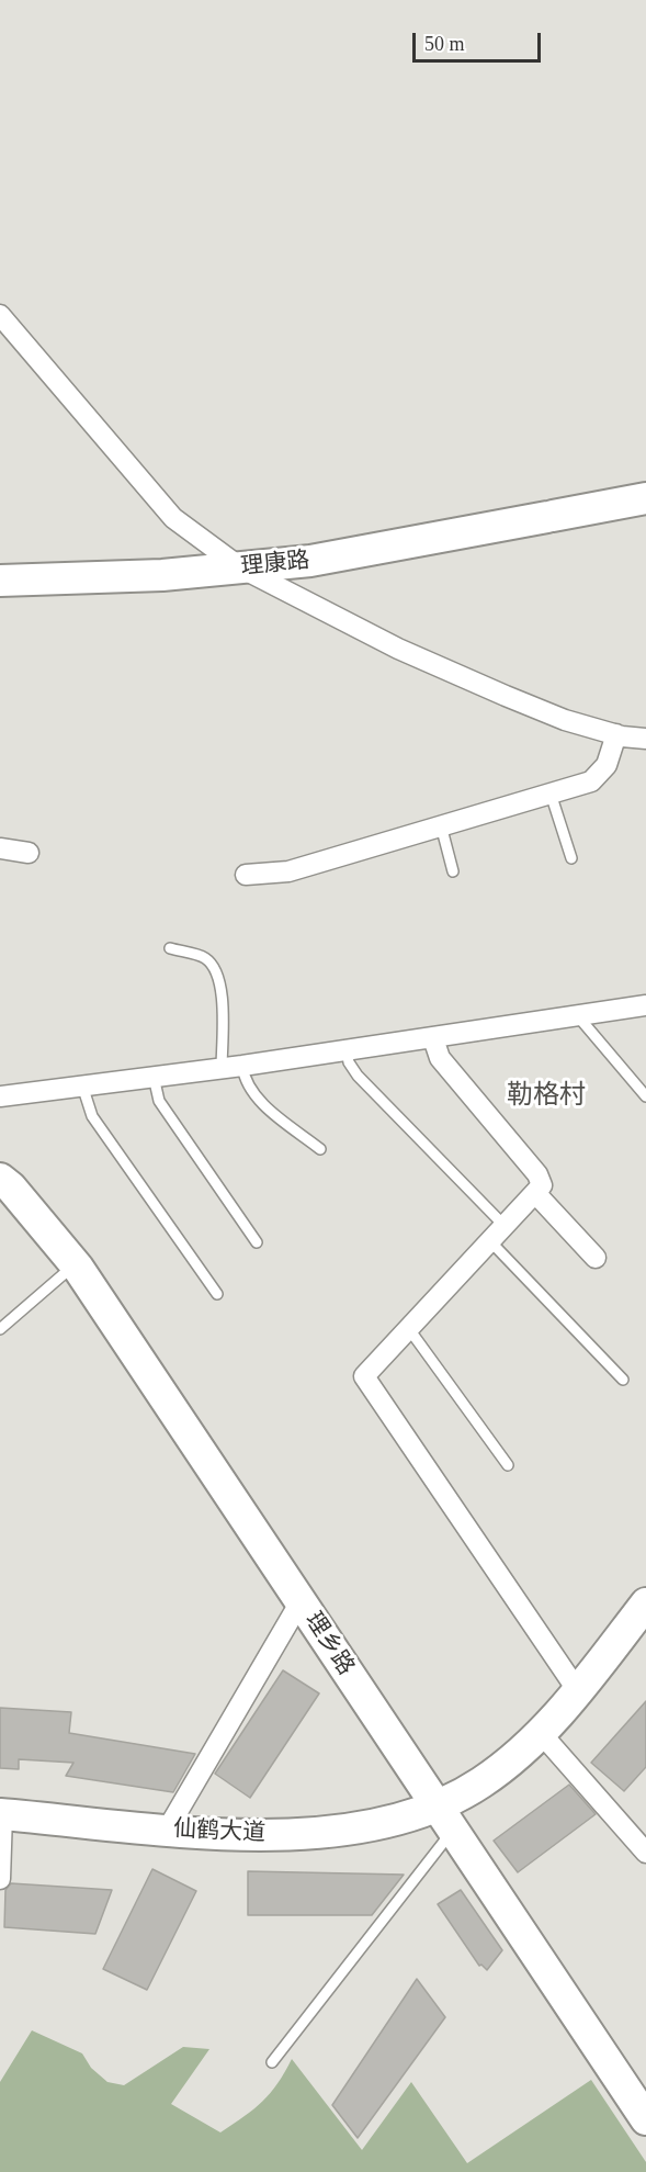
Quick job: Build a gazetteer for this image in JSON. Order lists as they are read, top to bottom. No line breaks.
{"streets":{"main road":["理康路","理乡路","仙鹤大道"]},"crossings":[["理乡路","仙鹤大道"]],"districts":["勒格村"],"scale_bar":"50 m"}
